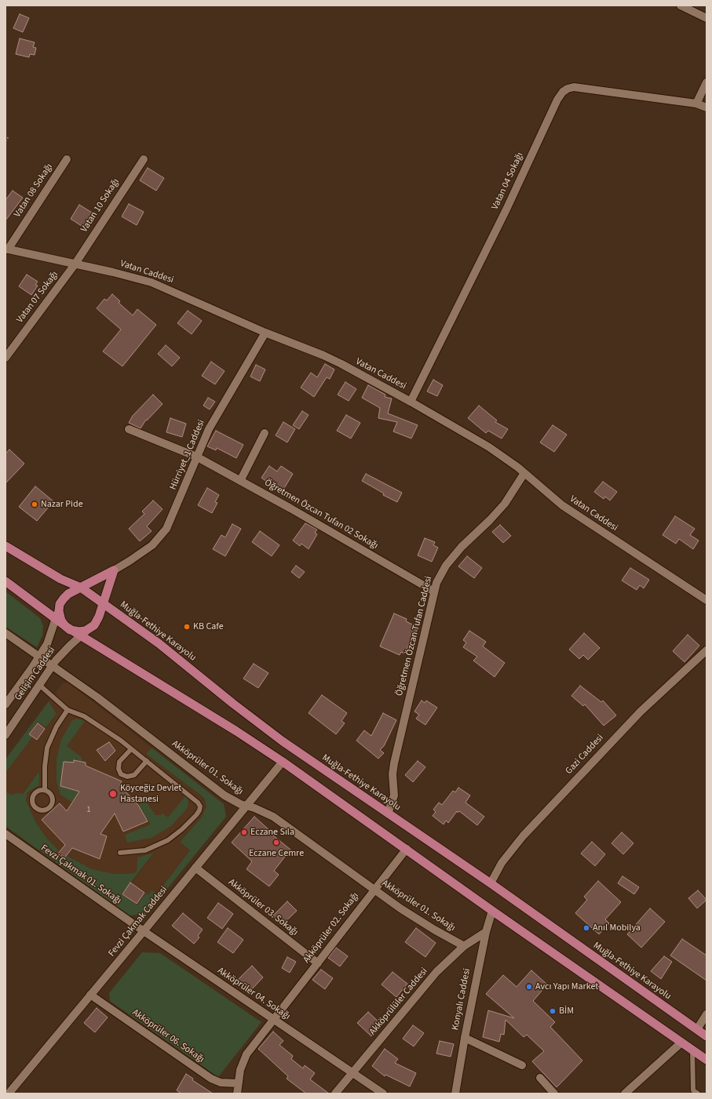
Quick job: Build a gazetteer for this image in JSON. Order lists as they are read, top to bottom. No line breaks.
{"streets":{"highway":["Muğla-Fethiye Karayolu"],"street":["Vatan 04 Sokağı","Vatan 08 Sokağı","Vatan 10 Sokağı","Vatan Caddesi","Vatan 07 Sokağı","Hürriyet_1 Caddesi","Öğretmen Özcan Tufan 02 Sokağı","Öğretmen Özcan Tufan Caddesi","Gelişim Caddesi","Gazi Caddesi","Akköprüler 01. Sokağı","Fevzi Çakmak 01. Sokağı","Akköprüler 03. Sokağı","Fevzi Çakmak Caddesi","Akköprüler 02. Sokağı","Akköprüler 04. Sokağı","Konyalı Caddesi","Akköprülüler Caddesi","Akköprüler 06. Sokağı"]},"crossings":[["Vatan 04 Sokağı","Vatan Caddesi"],["Vatan 08 Sokağı","Vatan Caddesi"],["Vatan 10 Sokağı","Vatan Caddesi"],["Vatan 10 Sokağı","Vatan 07 Sokağı"],["Vatan Caddesi","Vatan 07 Sokağı"],["Vatan Caddesi","Hürriyet_1 Caddesi"],["Vatan Caddesi","Öğretmen Özcan Tufan Caddesi"],["Hürriyet_1 Caddesi","Öğretmen Özcan Tufan 02 Sokağı"],["Öğretmen Özcan Tufan 02 Sokağı","Öğretmen Özcan Tufan Caddesi"],["Muğla-Fethiye Karayolu","Öğretmen Özcan Tufan Caddesi"],["Muğla-Fethiye Karayolu","Gelişim Caddesi"],["Muğla-Fethiye Karayolu","Gazi Caddesi"],["Gelişim Caddesi","Akköprüler 01. Sokağı"],["Akköprüler 01. Sokağı","Fevzi Çakmak Caddesi"],["Akköprüler 01. Sokağı","Akköprüler 02. Sokağı"],["Akköprüler 01. Sokağı","Akköprülüler Caddesi"],["Fevzi Çakmak 01. Sokağı","Fevzi Çakmak Caddesi"],["Fevzi Çakmak 01. Sokağı","Akköprüler 04. Sokağı"],["Akköprüler 03. Sokağı","Fevzi Çakmak Caddesi"],["Akköprüler 03. Sokağı","Akköprüler 02. Sokağı"],["Fevzi Çakmak Caddesi","Akköprüler 04. Sokağı"],["Fevzi Çakmak Caddesi","Akköprüler 06. Sokağı"],["Akköprüler 02. Sokağı","Akköprüler 04. Sokağı"],["Akköprüler 02. Sokağı","Akköprüler 06. Sokağı"],["Akköprüler 04. Sokağı","Akköprülüler Caddesi"],["Konyalı Caddesi","Akköprülüler Caddesi"]],"places":["Nazar Pide","KB Cafe","Köyceğiz Devlet Hastanesi","Eczane Sıla","Eczane Cemre","Anıl Mobilya","Avcı Yapı Market","BİM"],"house_numbers":["1"]}
